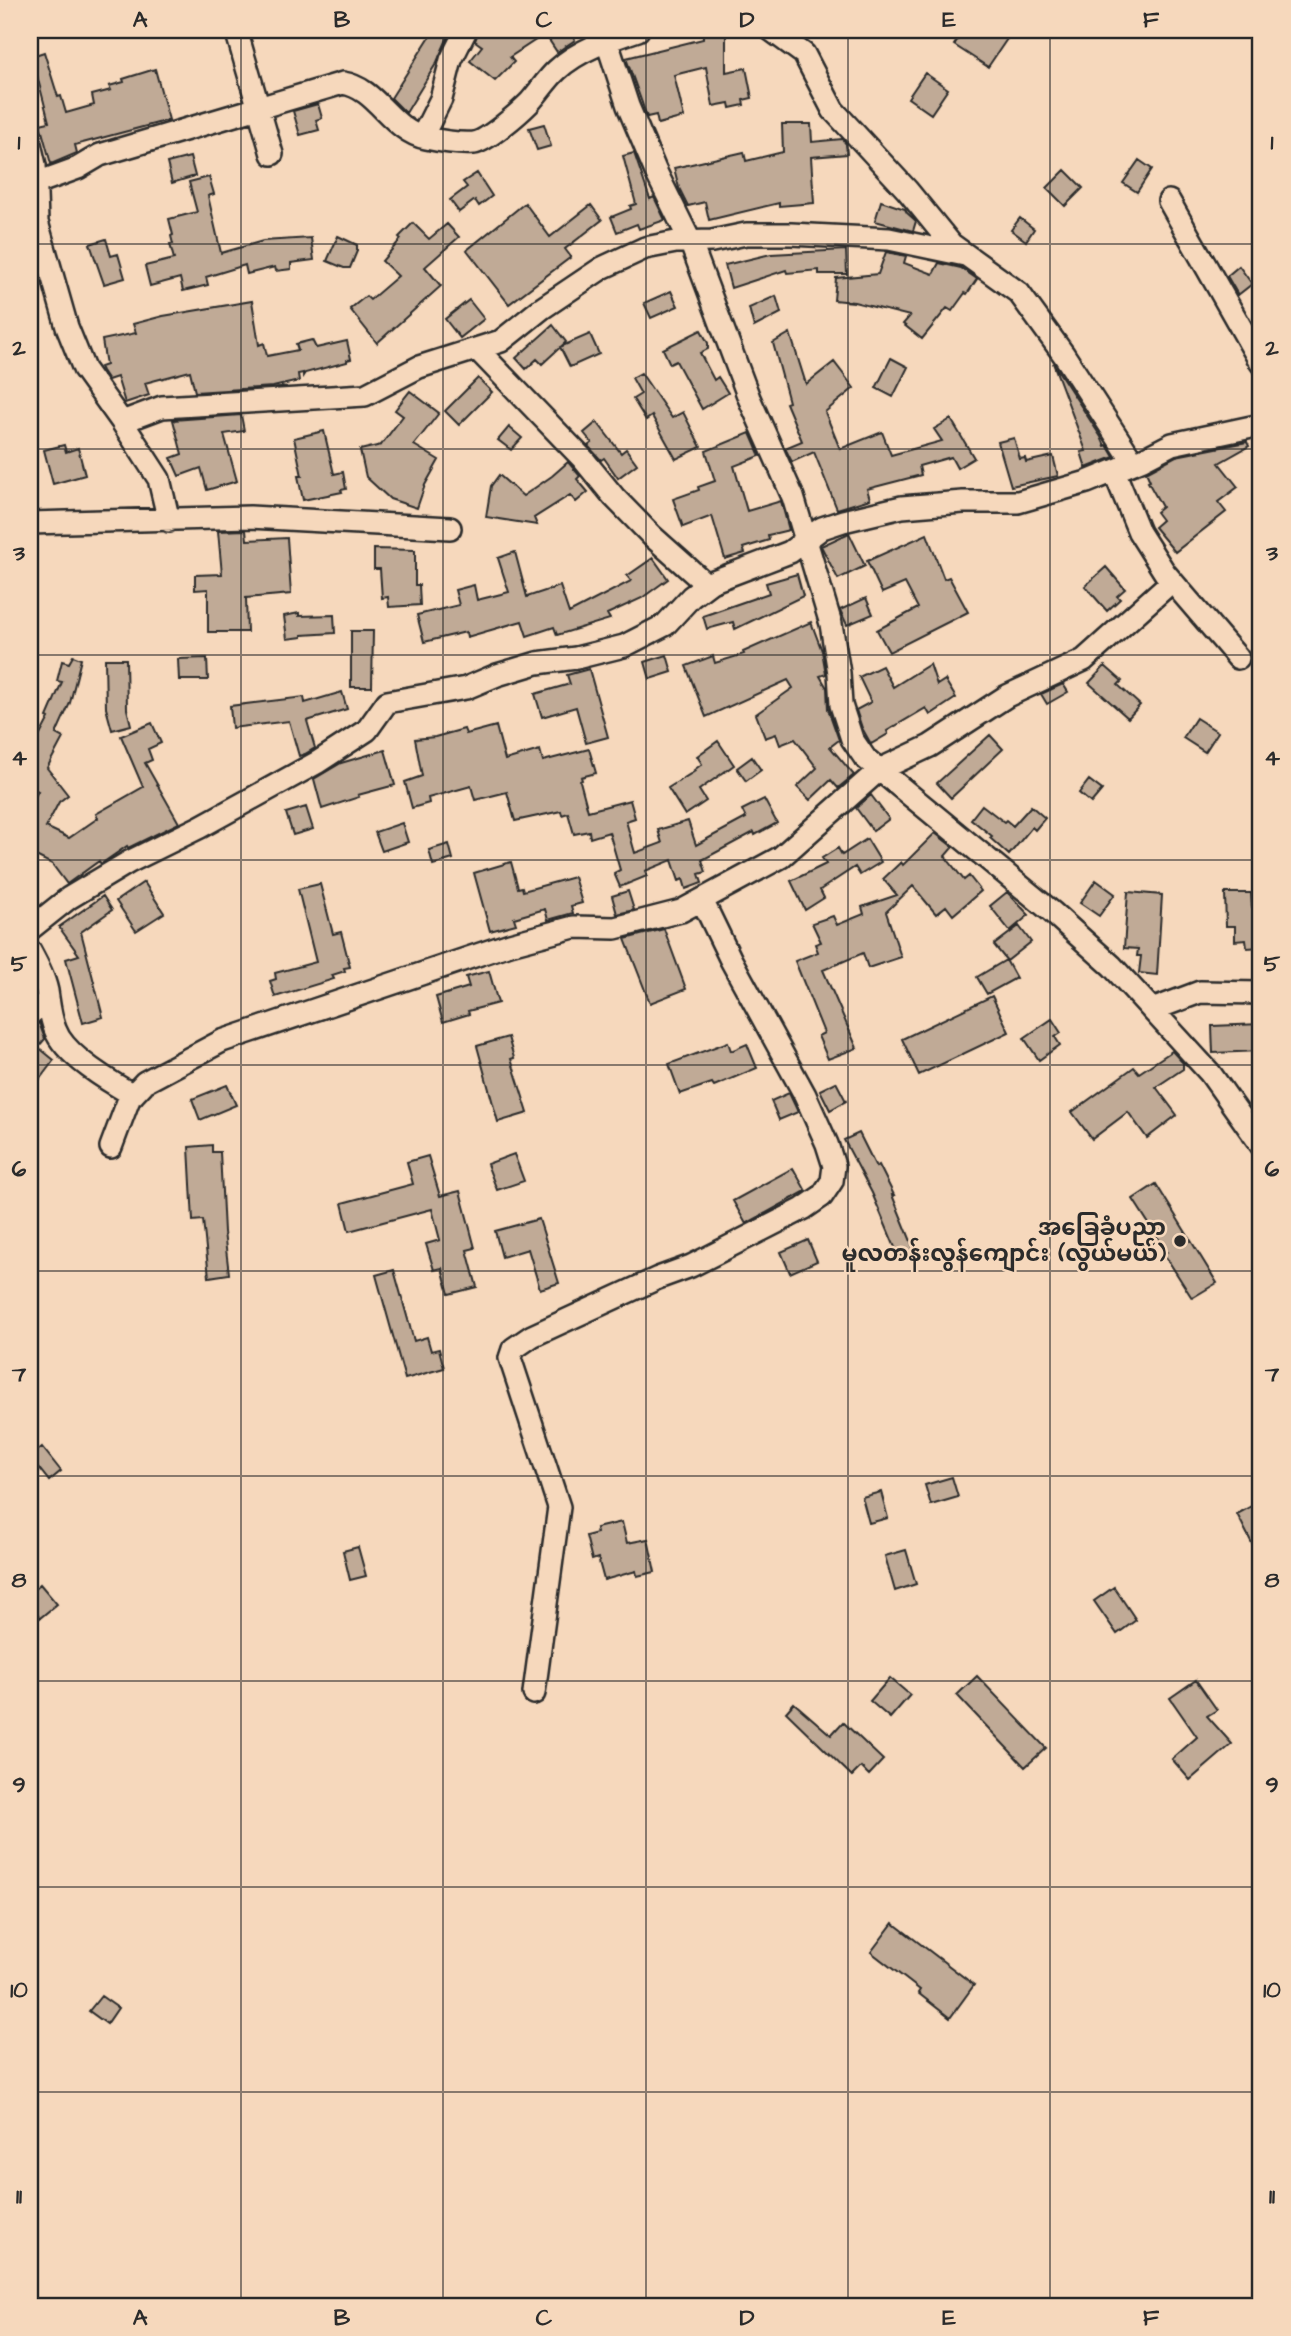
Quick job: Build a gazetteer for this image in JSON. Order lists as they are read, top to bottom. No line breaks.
{"places":["အခြေခံပညာ မူလတန်းလွန်ကျောင်း (လွယ်မယ်)"],"grid":{"columns":["A","B","C","D","E","F"],"rows":["1","2","3","4","5","6","7","8","9","10","11"]}}
